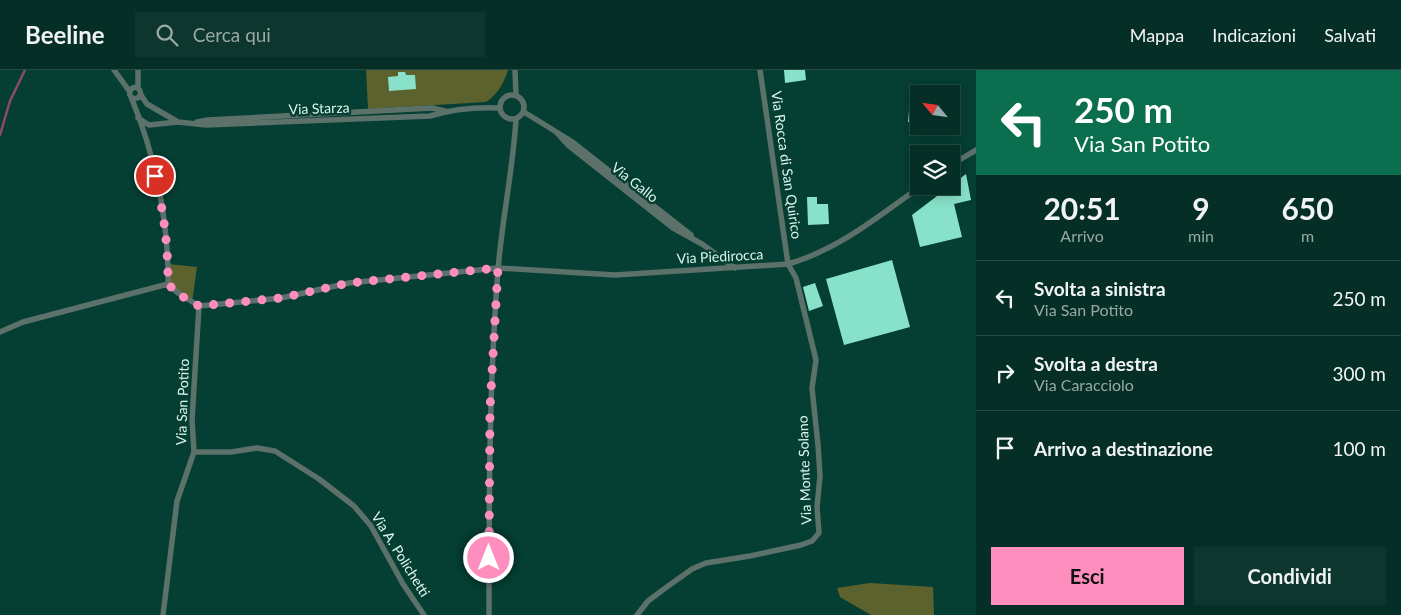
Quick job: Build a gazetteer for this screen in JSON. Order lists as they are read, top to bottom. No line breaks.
{"streets":{"street":["Via Starza","Via Rocca di San Quirico","Via Gallo","Via Piedirocca","Via San Potito","Via Monte Solano","Via A. Polichetti"]},"crossings":[["Via Starza","Via Gallo"],["Via Rocca di San Quirico","Via Piedirocca"],["Via Rocca di San Quirico","Via Monte Solano"],["Via Gallo","Via Piedirocca"],["Via Piedirocca","Via Monte Solano"],["Via San Potito","Via A. Polichetti"]],"north":"top left","page":{"header":"Beeline","search":"Cerca qui","nav":["Mappa","Indicazioni","Salvati"],"turn":["250 m","Via San Potito"],"eta":["20:51","Arrivo","9","min","650","m"],"list":[{"name":"Svolta a sinistra","note":"Via San Potito","value":"250 m"},{"name":"Svolta a destra","note":"Via Caracciolo","value":"300 m"},{"name":"Arrivo a destinazione","value":"100 m"}],"buttons":["Esci","Condividi"]}}
